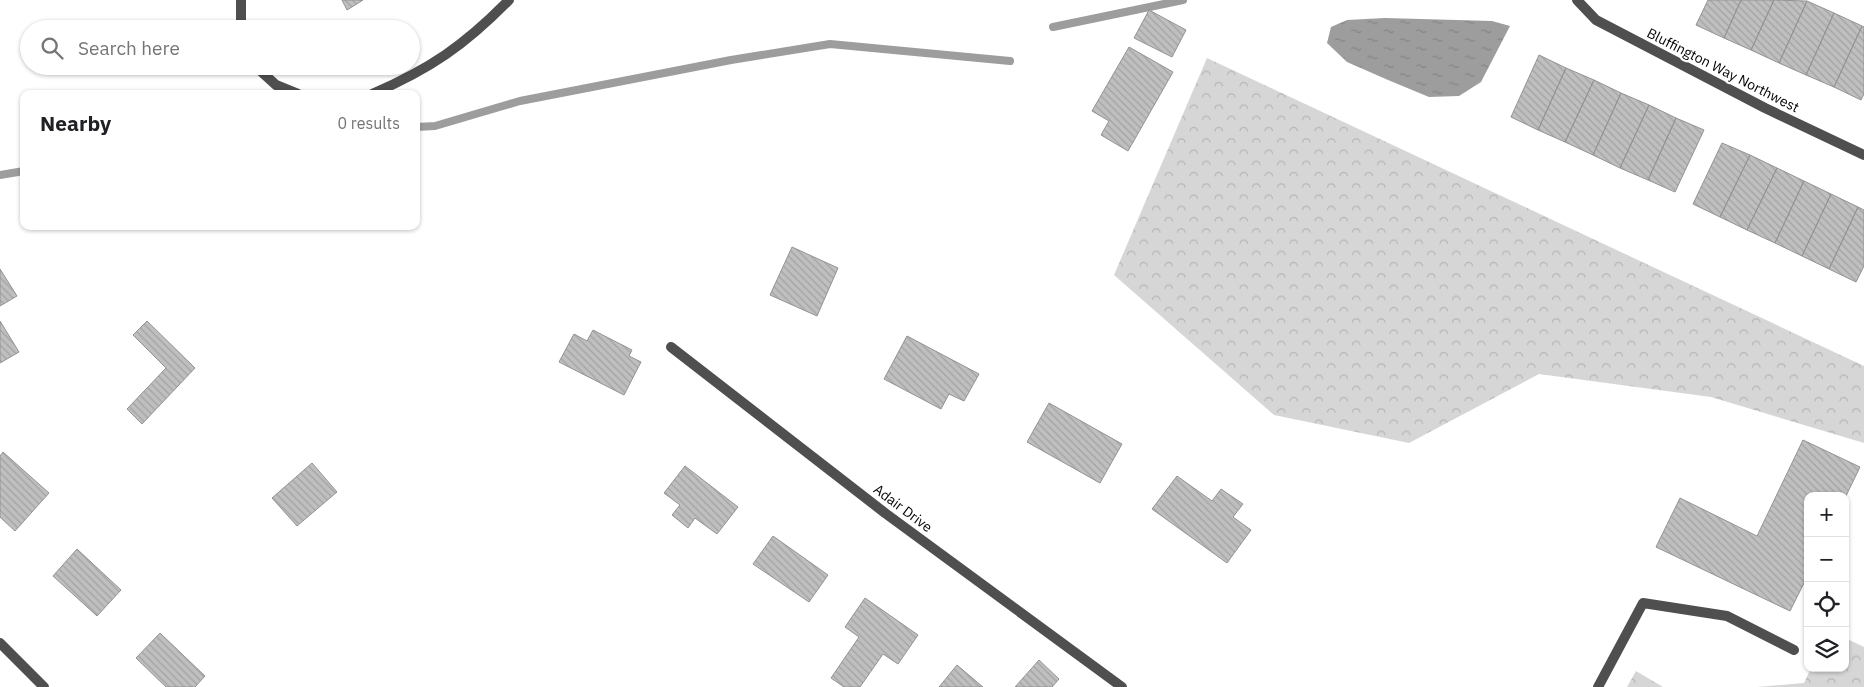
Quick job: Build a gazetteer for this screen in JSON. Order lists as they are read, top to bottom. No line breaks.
{"streets":{"street":["Bluffington Way Northwest","Adair Drive"]},"page":{"search":"Search here","heading":["Nearby","0 results"],"map_buttons":["+","−"]}}
